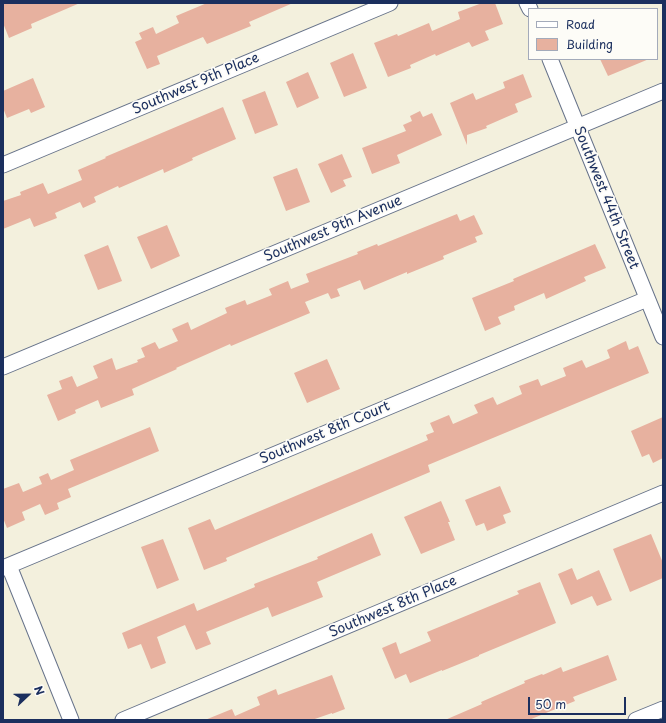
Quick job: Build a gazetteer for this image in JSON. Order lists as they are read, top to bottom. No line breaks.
{"streets":{"street":["Southwest 9th Place","Southwest 44th Street","Southwest 9th Avenue","Southwest 8th Court","Southwest 8th Place"]},"crossings":[["Southwest 44th Street","Southwest 9th Avenue"],["Southwest 44th Street","Southwest 8th Court"]],"legend":["Road","Building"],"scale_bar":"50 m","north":"right"}
